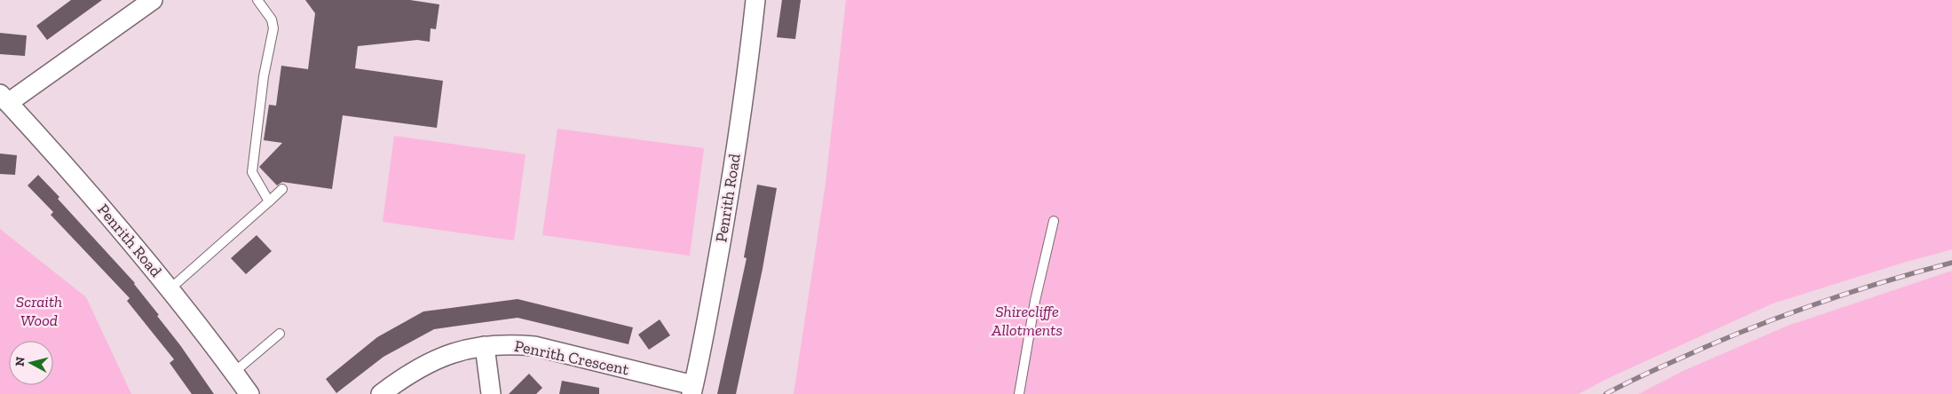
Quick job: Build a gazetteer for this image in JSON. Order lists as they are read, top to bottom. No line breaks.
{"streets":{"street":["Penrith Road","Penrith Crescent"]},"crossings":[["Penrith Road","Penrith Crescent"]],"parks":["Scraith Wood","Shirecliffe Allotments"],"north":"left"}
